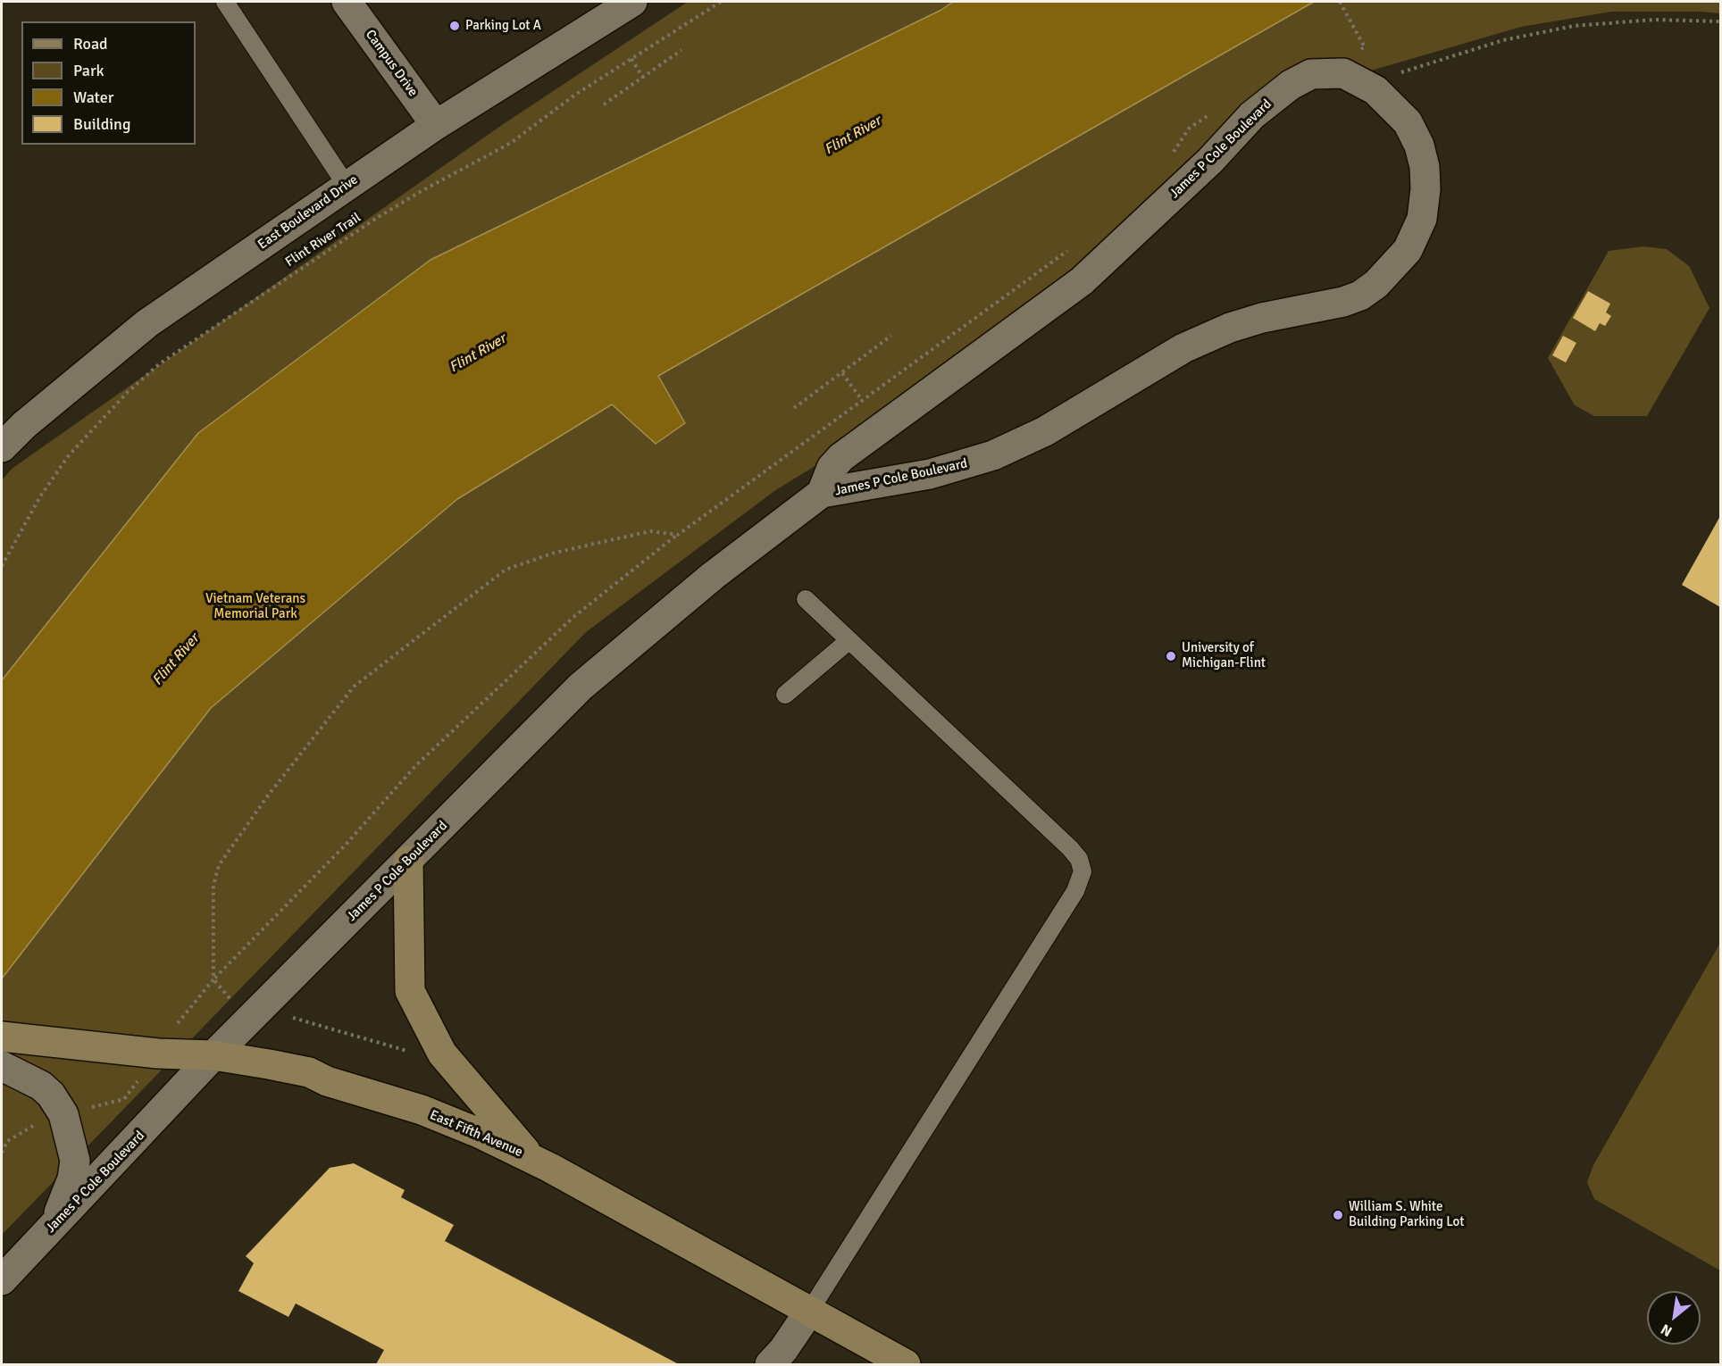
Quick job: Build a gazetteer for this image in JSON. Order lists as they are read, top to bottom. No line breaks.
{"streets":{"main road":["East Fifth Avenue"],"street":["Campus Drive","James P Cole Boulevard","East Boulevard Drive"],"path":["Flint River Trail"]},"crossings":[["Campus Drive","East Boulevard Drive"],["James P Cole Boulevard","East Fifth Avenue"]],"water":["Flint River"],"parks":["Vietnam Veterans Memorial Park"],"places":["Parking Lot A","University of Michigan-Flint","William S. White Building Parking Lot"],"legend":["Road","Park","Water","Building"],"north":"bottom left"}
